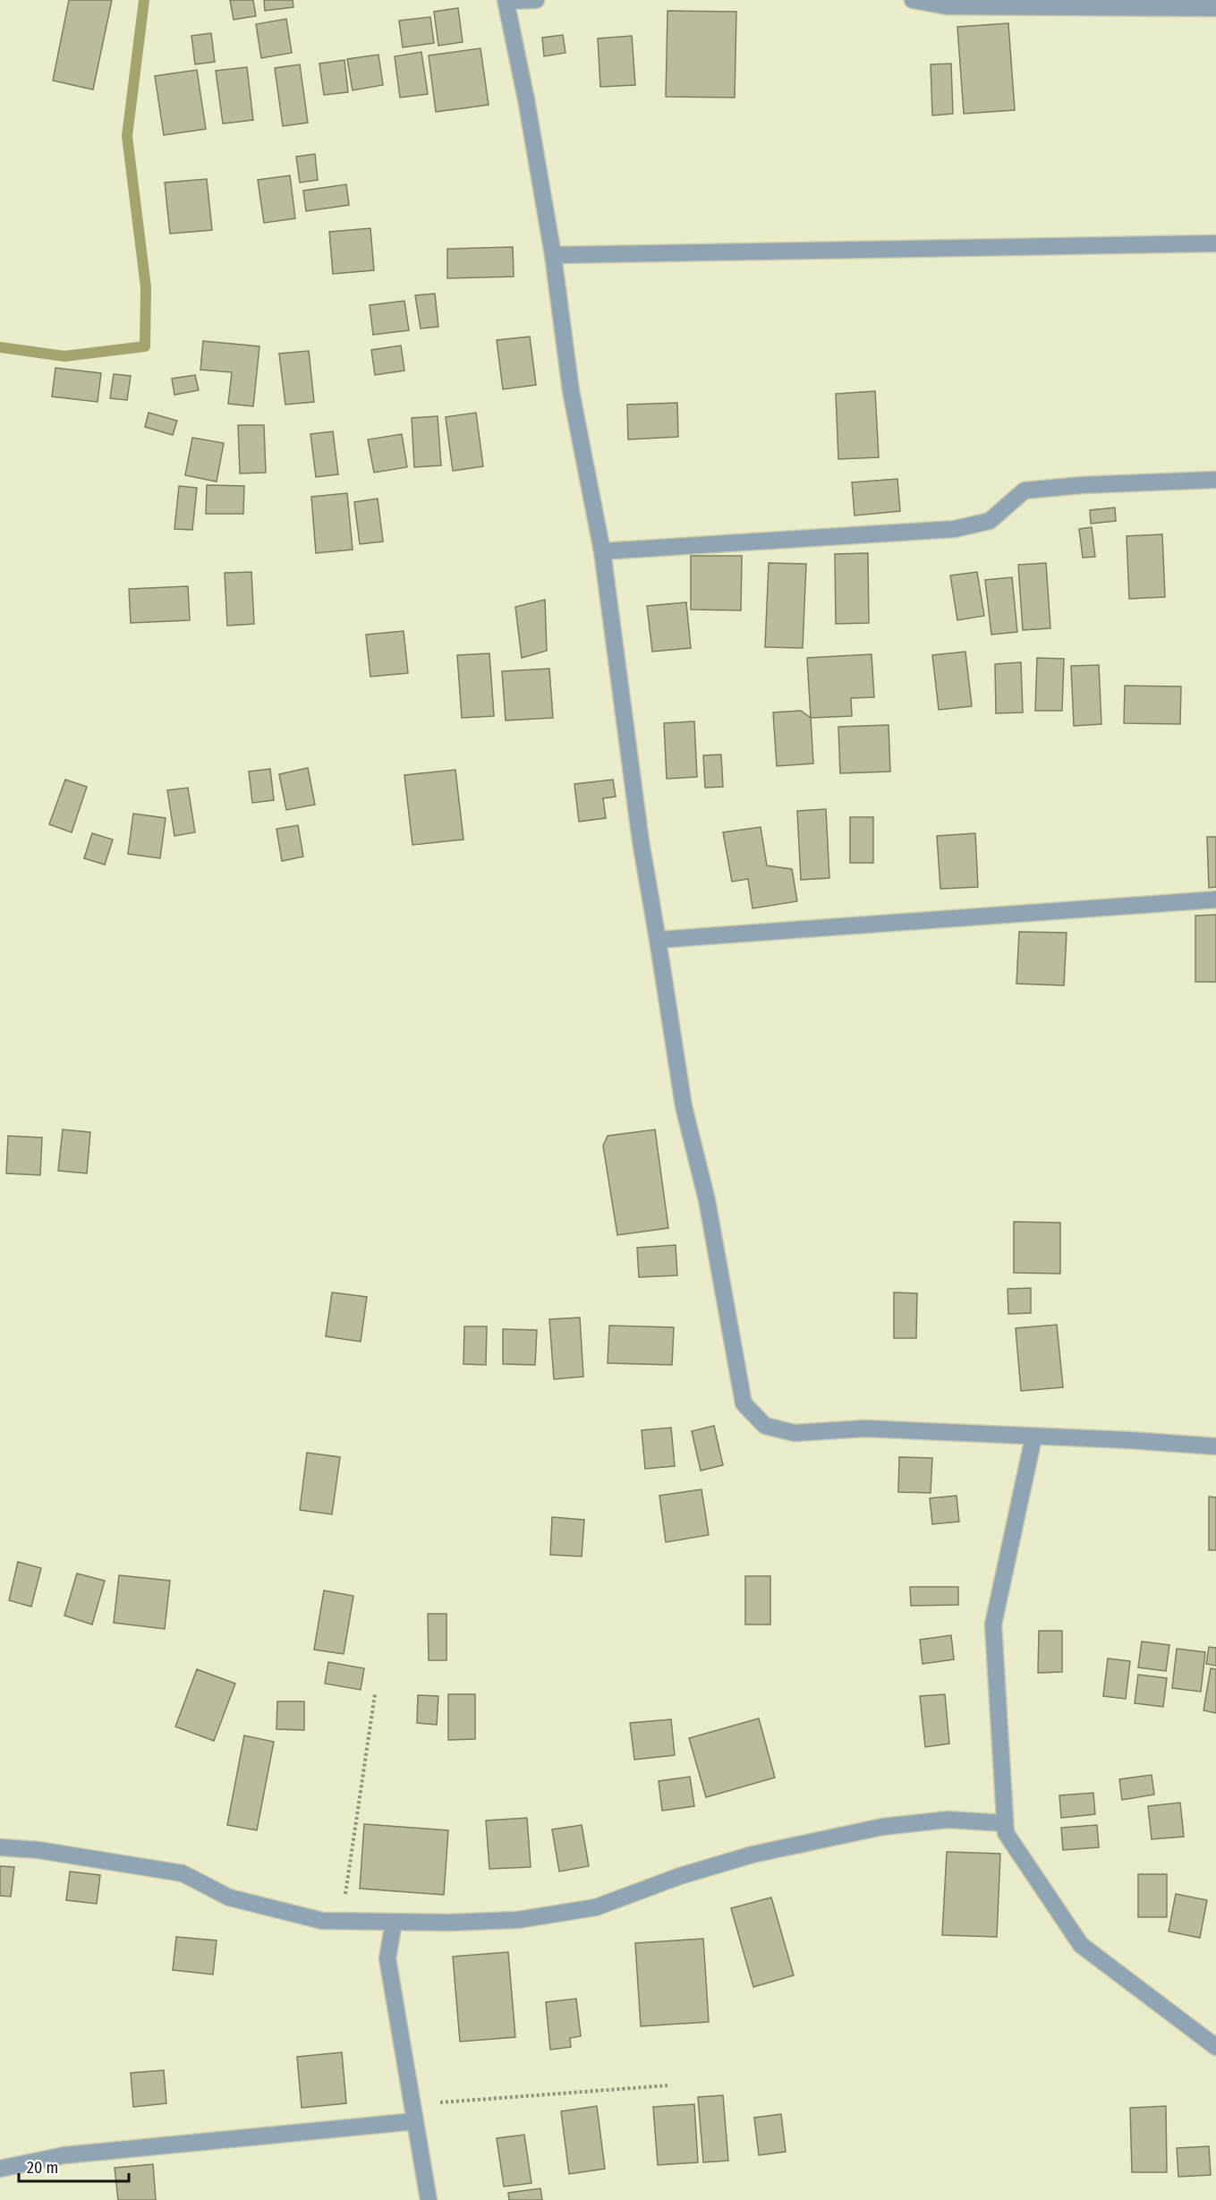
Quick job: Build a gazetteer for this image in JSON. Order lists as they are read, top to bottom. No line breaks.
{"scale_bar":"20 m"}
